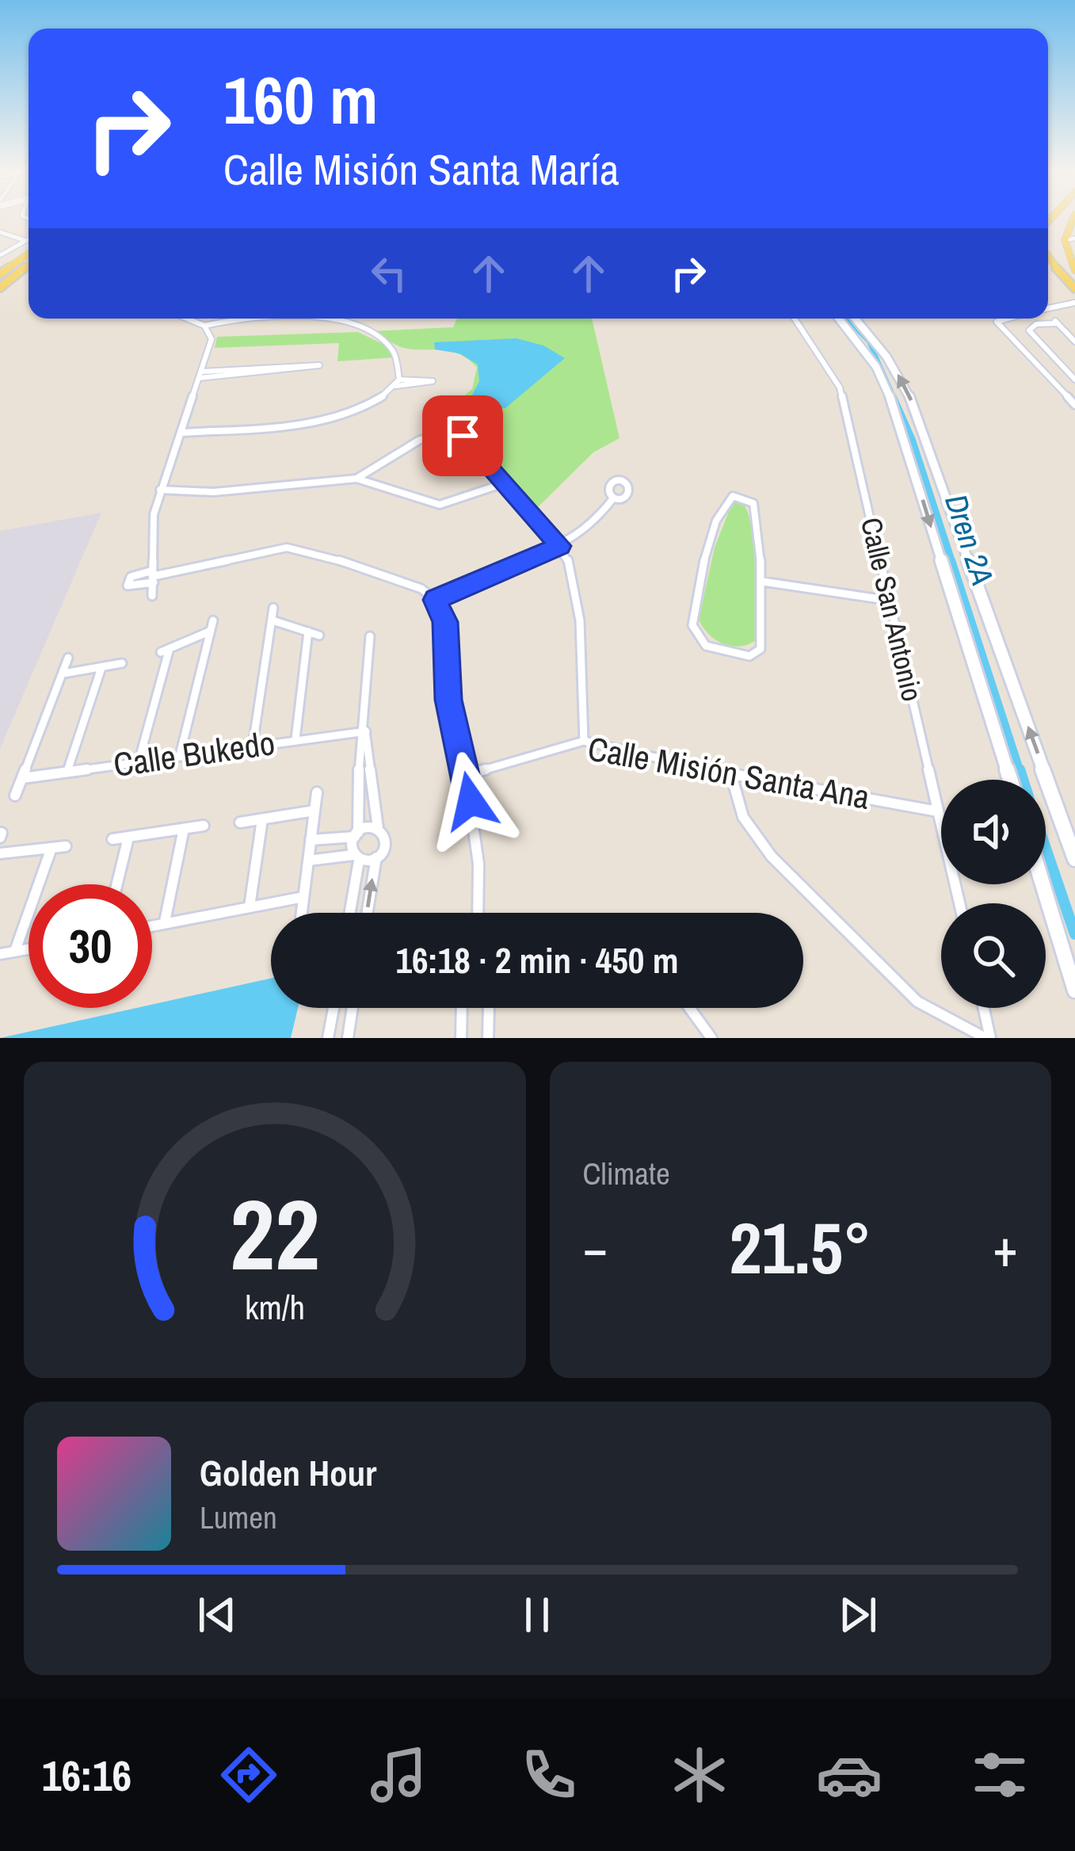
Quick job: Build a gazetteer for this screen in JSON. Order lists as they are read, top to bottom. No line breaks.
{"streets":{"street":["Calle San Antonio","Calle Bukedo","Calle Misión Santa Ana"]},"crossings":[["Calle San Antonio","Calle Misión Santa Ana"]],"water":["Dren 2A"],"page":{"turn":["160 m","Calle Misión Santa María"],"limit":"30","trip":"16:18 · 2 min · 450 m","tile":"Climate","heat":["−","21.5°","+"],"song":["Golden Hour","Lumen"],"tabs":"16:16","gauge":["22","km/h"]}}
